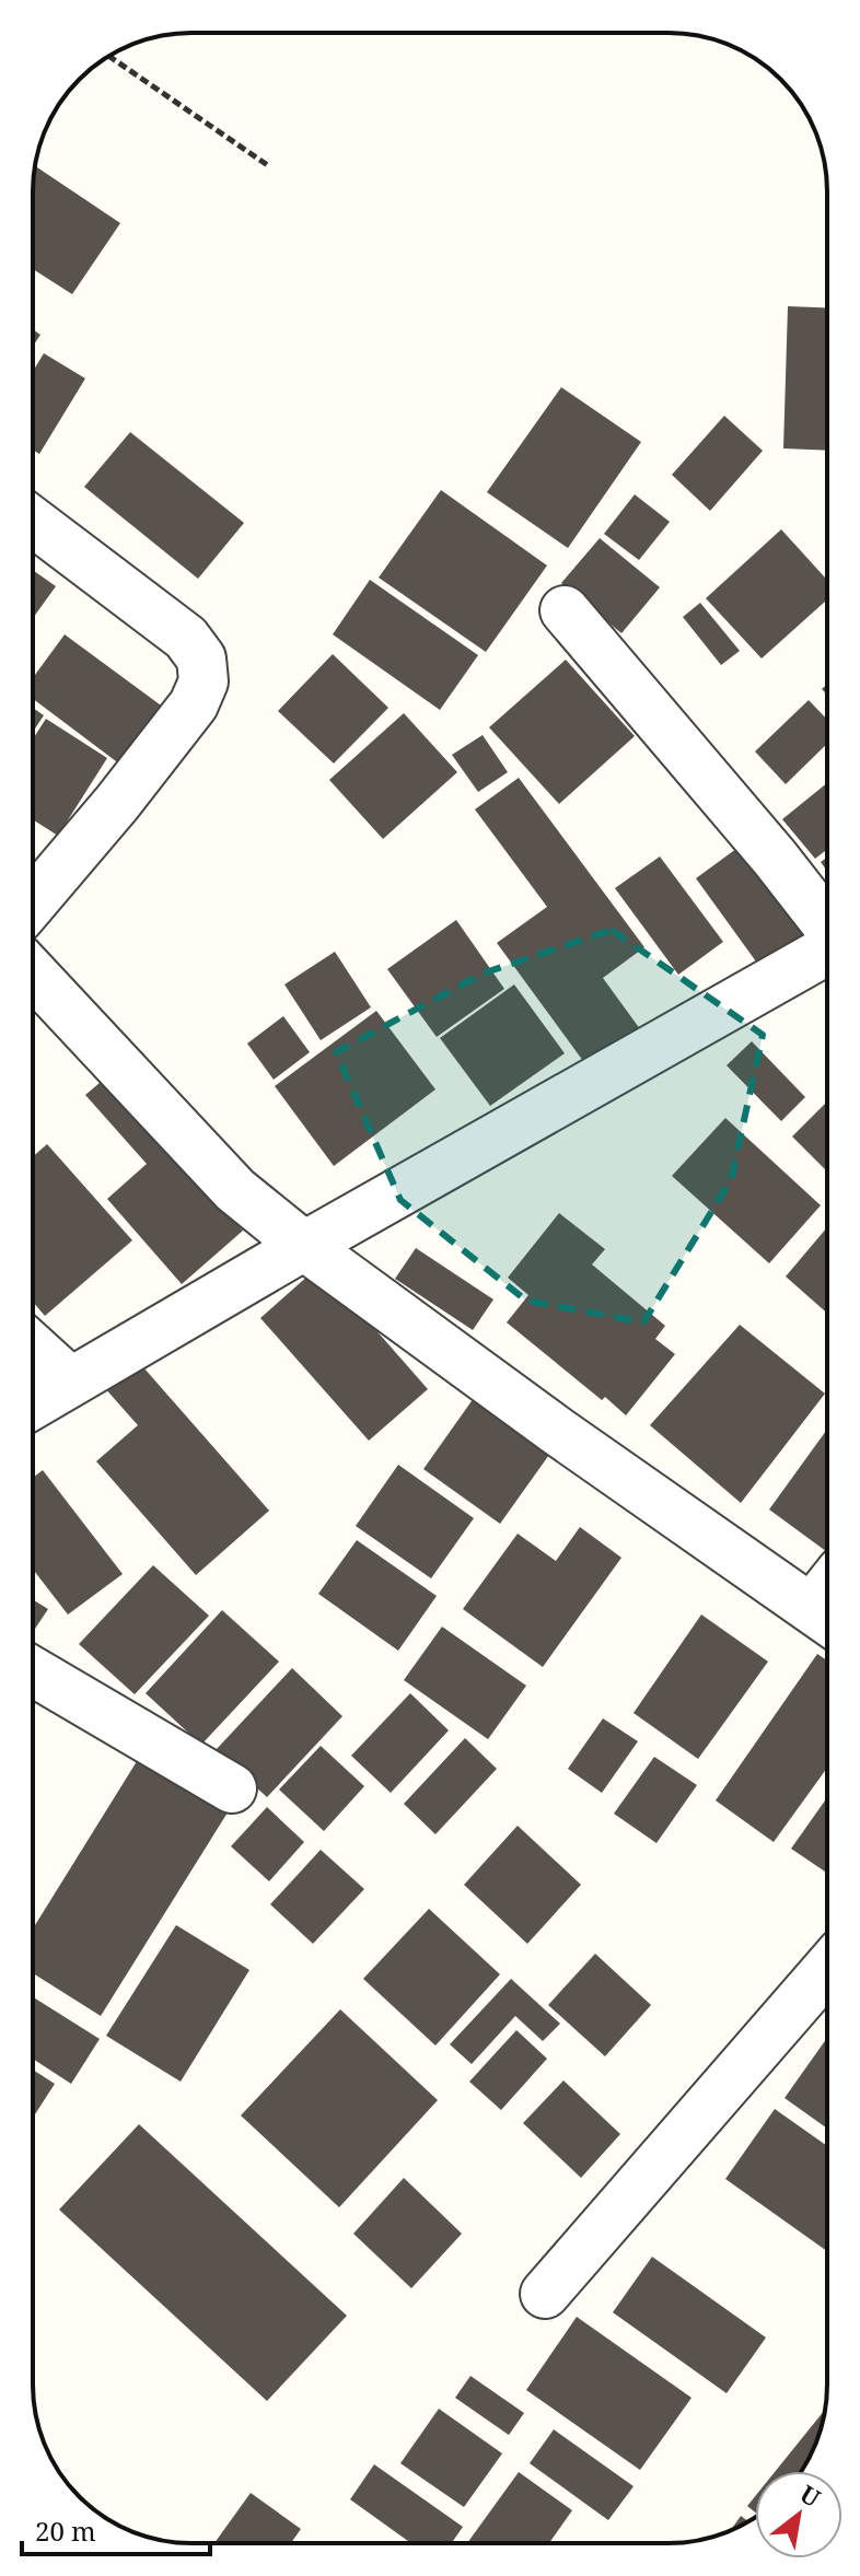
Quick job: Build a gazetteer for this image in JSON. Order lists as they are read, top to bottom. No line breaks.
{"scale_bar":"20 m","north":"top right"}
